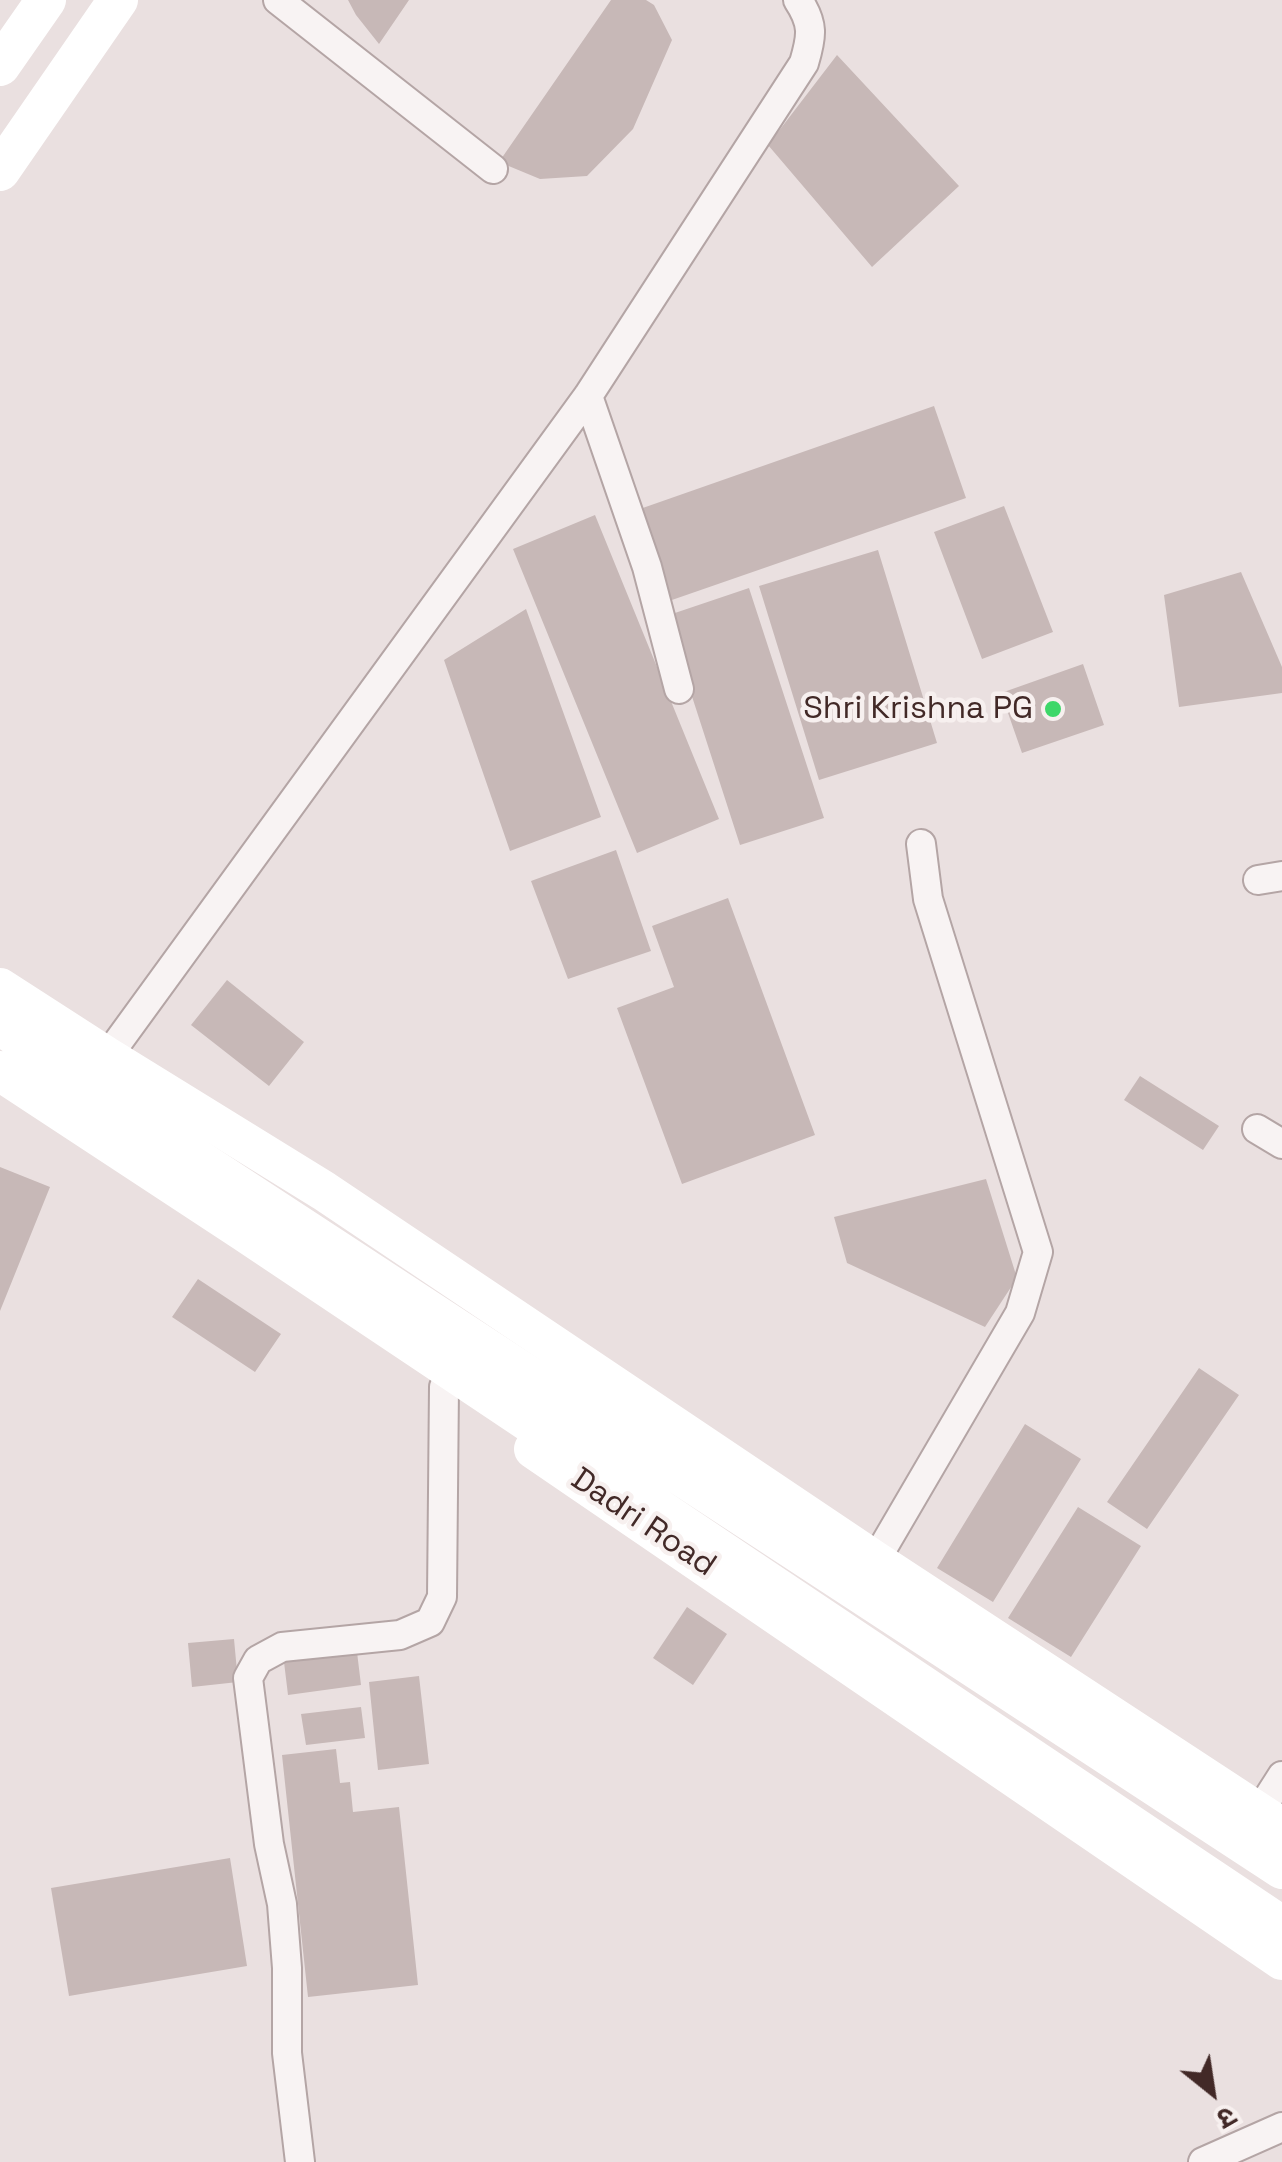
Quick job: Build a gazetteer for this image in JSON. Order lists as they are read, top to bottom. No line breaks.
{"streets":{"main road":["Dadri Road"]},"places":["Shri Krishna PG"],"north":"bottom right"}
